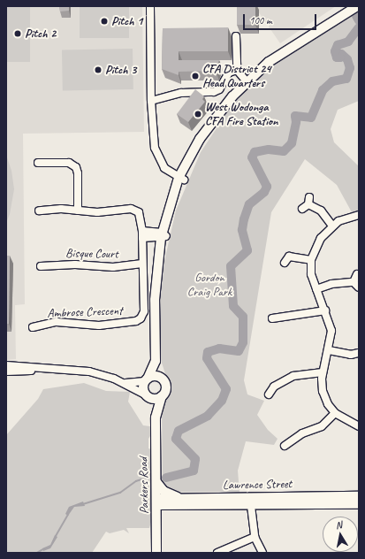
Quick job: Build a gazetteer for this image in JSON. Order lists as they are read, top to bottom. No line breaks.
{"streets":{"main road":["Lawrence Street","Parkers Road"],"street":["Bisque Court","Ambrose Crescent"]},"crossings":[["Bisque Court","Ambrose Crescent"],["Lawrence Street","Parkers Road"]],"parks":["Gordon Craig Park"],"places":["Pitch 1","Pitch 2","Pitch 3","CFA District 24 Head Quarters","West Wodonga CFA Fire Station"],"scale_bar":"100 m","north":"top"}
